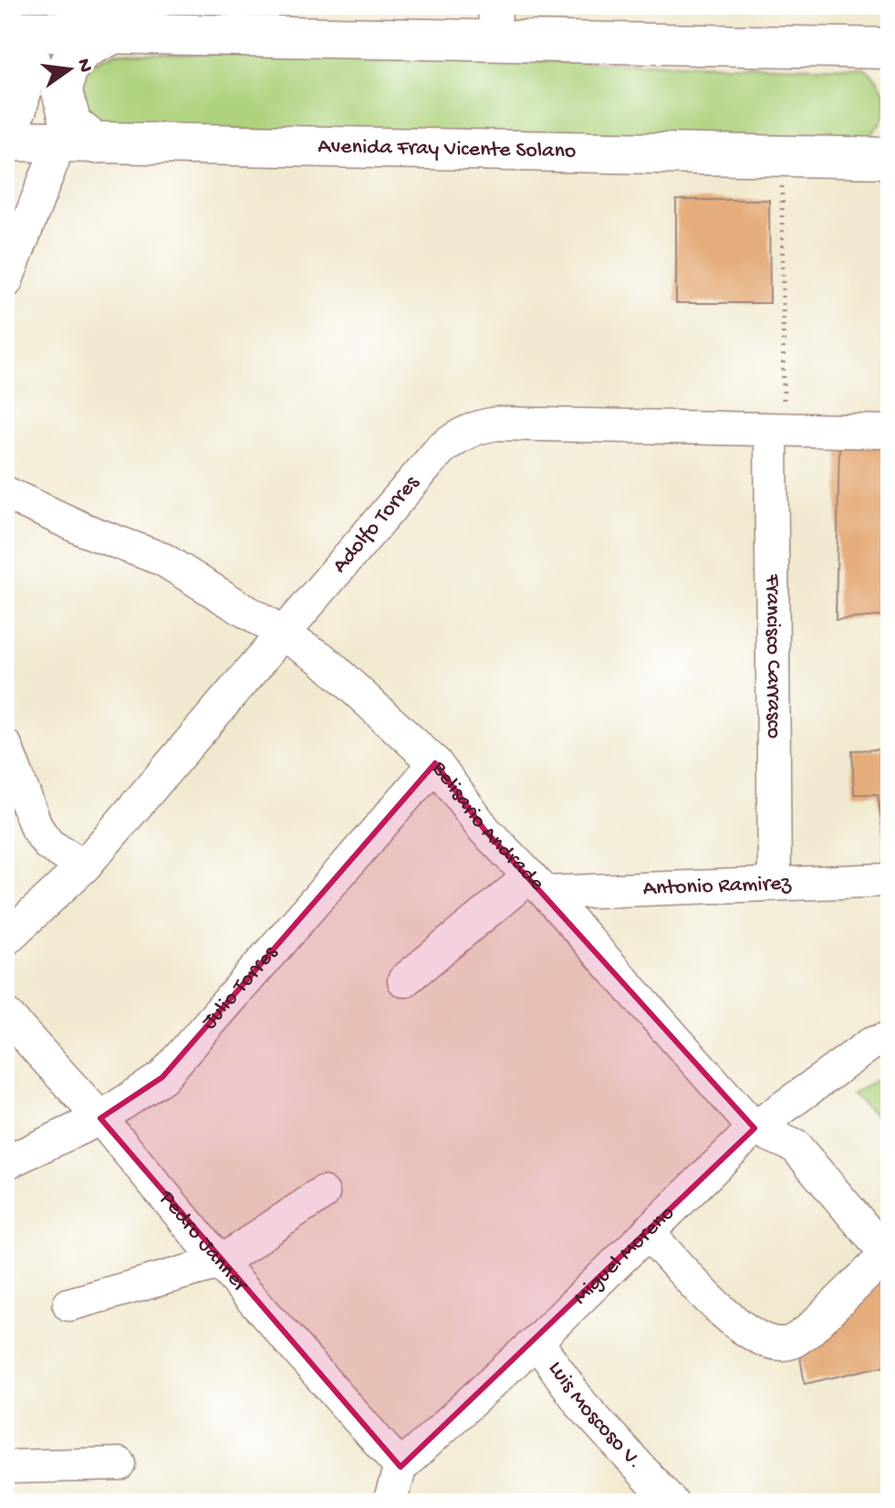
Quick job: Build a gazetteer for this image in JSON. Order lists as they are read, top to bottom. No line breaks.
{"streets":{"main road":["Avenida Fray Vicente Solano"],"street":["Adolfo Torres","Francisco Carrasco","Belisario Andrade","Antonio Ramirez","Julio Torres","Pedro Janner","Miguel Moreno","Luis Moscoso V."]},"crossings":[["Adolfo Torres","Francisco Carrasco"],["Adolfo Torres","Belisario Andrade"],["Francisco Carrasco","Antonio Ramirez"],["Belisario Andrade","Antonio Ramirez"],["Belisario Andrade","Julio Torres"],["Belisario Andrade","Miguel Moreno"],["Julio Torres","Pedro Janner"],["Pedro Janner","Miguel Moreno"],["Miguel Moreno","Luis Moscoso V."]],"north":"right"}
